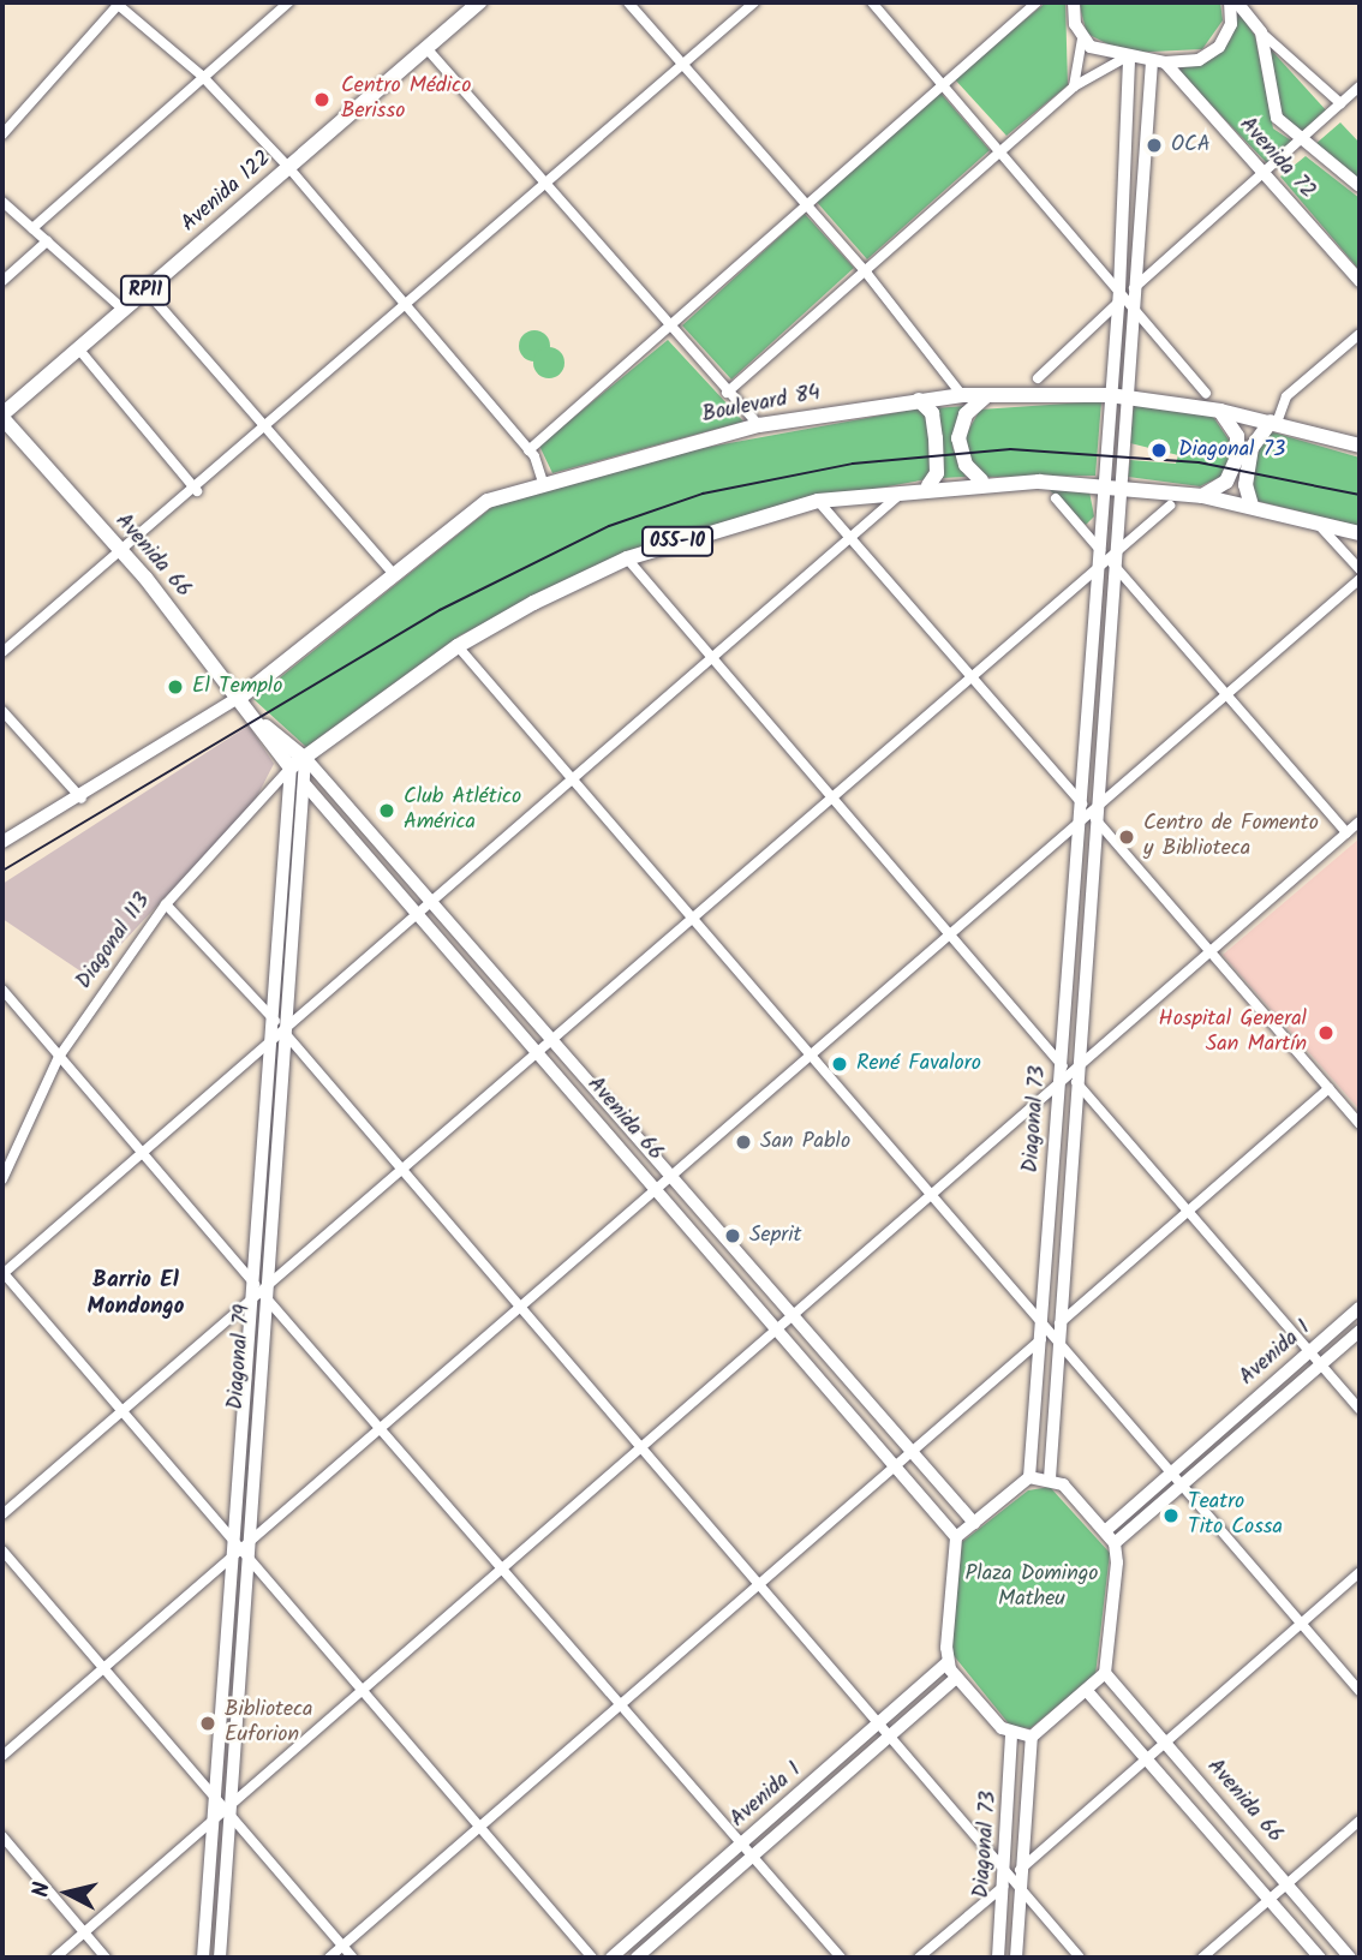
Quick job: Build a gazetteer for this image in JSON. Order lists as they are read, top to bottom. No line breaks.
{"streets":{"main road":["Avenida 122","RP11","Boulevard 84","055-10","Avenida 66","Diagonal 113","Diagonal 73","Avenida 1","Diagonal 79"],"street":["Avenida 72"]},"crossings":[["Avenida 72","Diagonal 73"],["Avenida 122","Avenida 66"],["Boulevard 84","Avenida 66"],["Boulevard 84","Diagonal 73"],["055-10","Avenida 66"],["055-10","Diagonal 113"],["055-10","Diagonal 73"],["055-10","Diagonal 79"],["Avenida 66","Diagonal 113"],["Avenida 66","Diagonal 73"],["Avenida 66","Avenida 1"],["Avenida 66","Diagonal 79"],["Diagonal 113","Diagonal 79"],["Diagonal 73","Avenida 1"]],"districts":["Barrio El Mondongo"],"parks":["Plaza Domingo Matheu"],"places":["Centro Médico Berisso","OCA","Diagonal 73","El Templo","Club Atlético América","Centro de Fomento y Biblioteca","Hospital General San Martín","René Favaloro","San Pablo","Seprit","Teatro Tito Cossa","Biblioteca Euforion"],"north":"left"}
